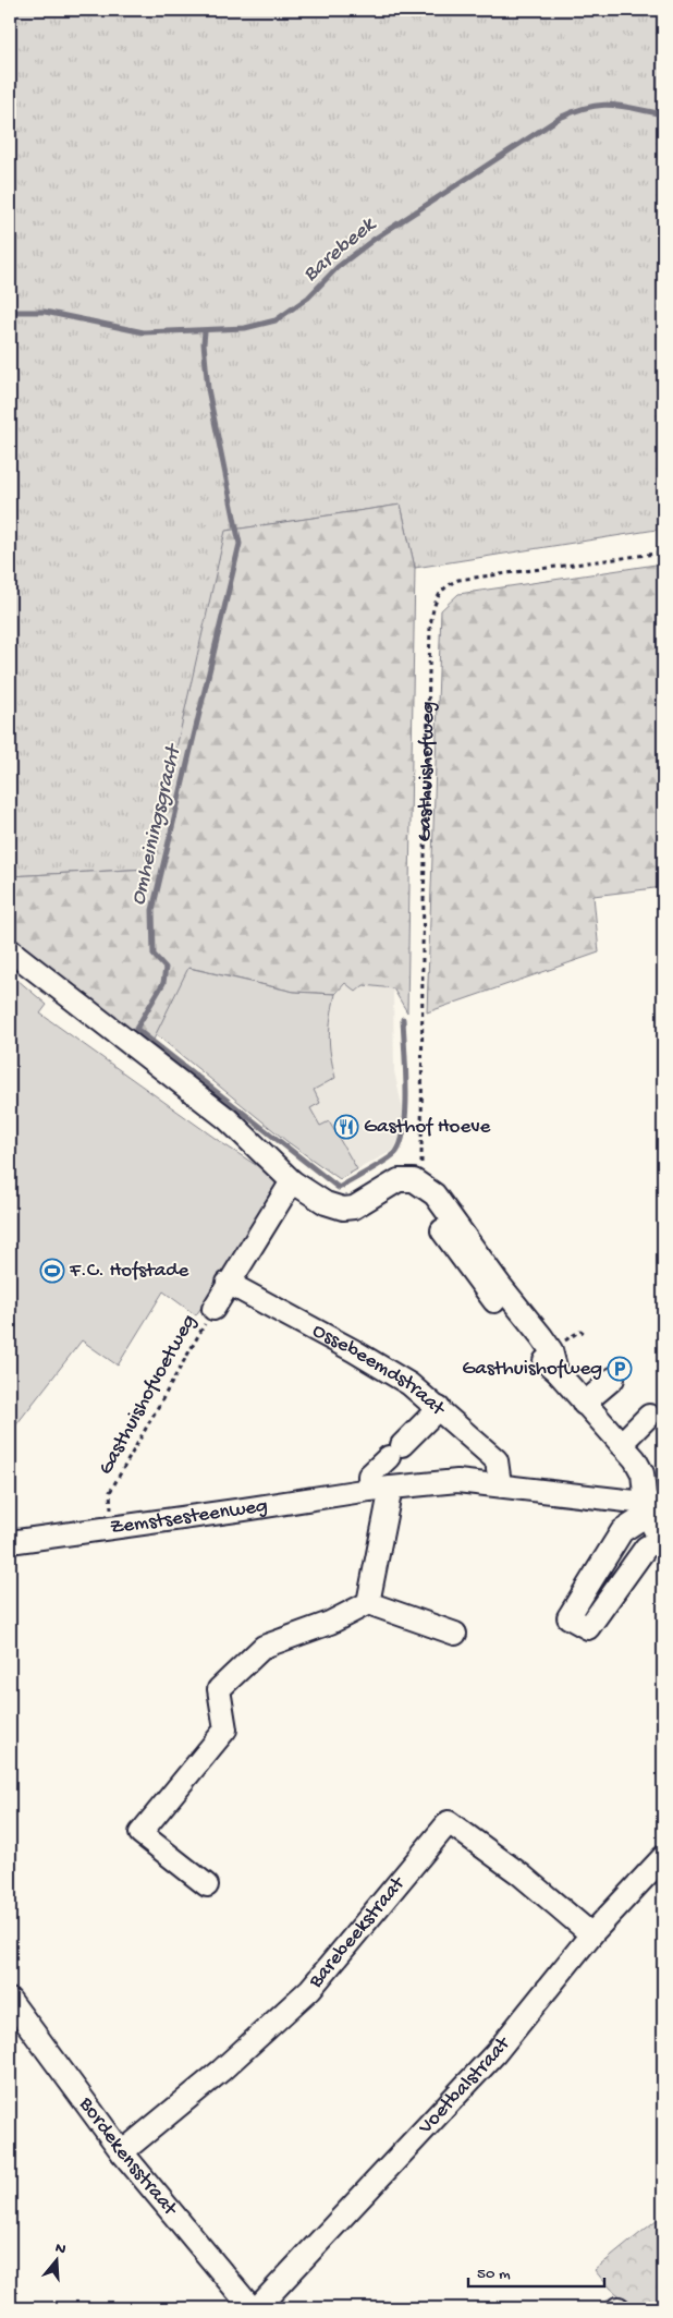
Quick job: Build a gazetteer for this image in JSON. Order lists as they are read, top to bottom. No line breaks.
{"streets":{"street":["Ossebeemdstraat","Zemstsesteenweg","Barebeekstraat","Voetbalstraat","Bordekensstraat"],"path":["Gasthuishofweg","Gasthuishofvoetweg"]},"crossings":[["Ossebeemdstraat","Zemstsesteenweg"],["Gasthuishofvoetweg","Zemstsesteenweg"],["Barebeekstraat","Voetbalstraat"],["Barebeekstraat","Bordekensstraat"]],"water":["Barebeek","Omheiningsgracht"],"places":{"restaurant":["Gasthof Hoeve"],"sports":["F.C. Hofstade"],"parking":["Gasthuishofweg"]},"scale_bar":"50 m","north":"top"}
